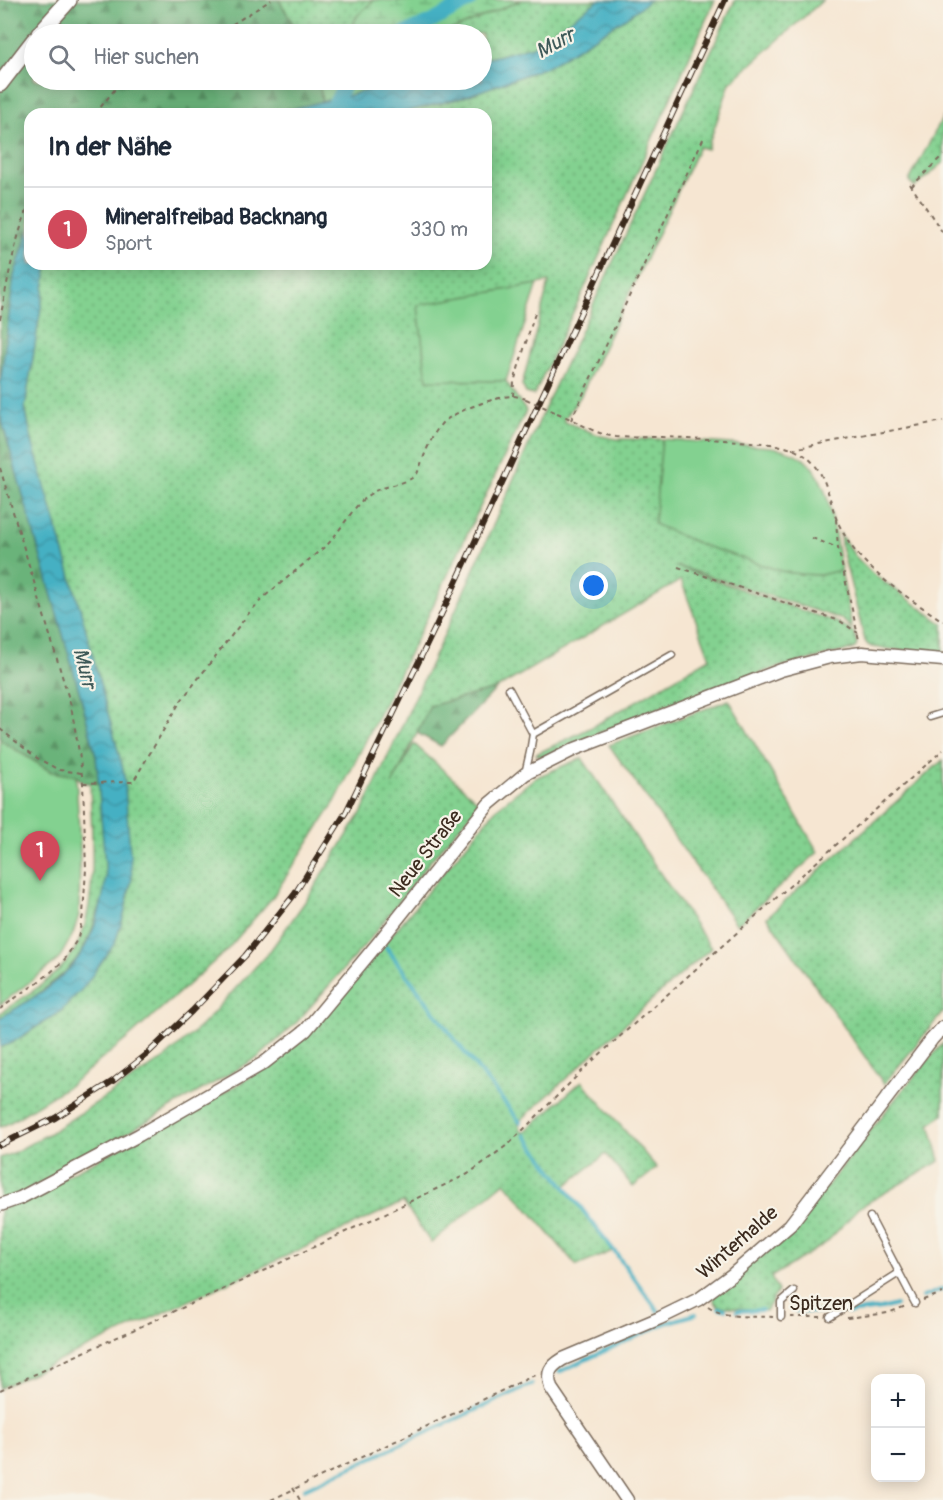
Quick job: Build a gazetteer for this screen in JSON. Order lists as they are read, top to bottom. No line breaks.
{"streets":{"street":["Neue Straße","Winterhalde"],"path":["Spitzen"]},"crossings":[["Winterhalde","Spitzen"]],"water":["Murr"],"page":{"search":"Hier suchen","heading":"In der Nähe","list":[{"mark":"1","name":"Mineralfreibad Backnang","note":"Sport","value":"330 m"}],"pins":"1","map_buttons":["+","−"]}}
